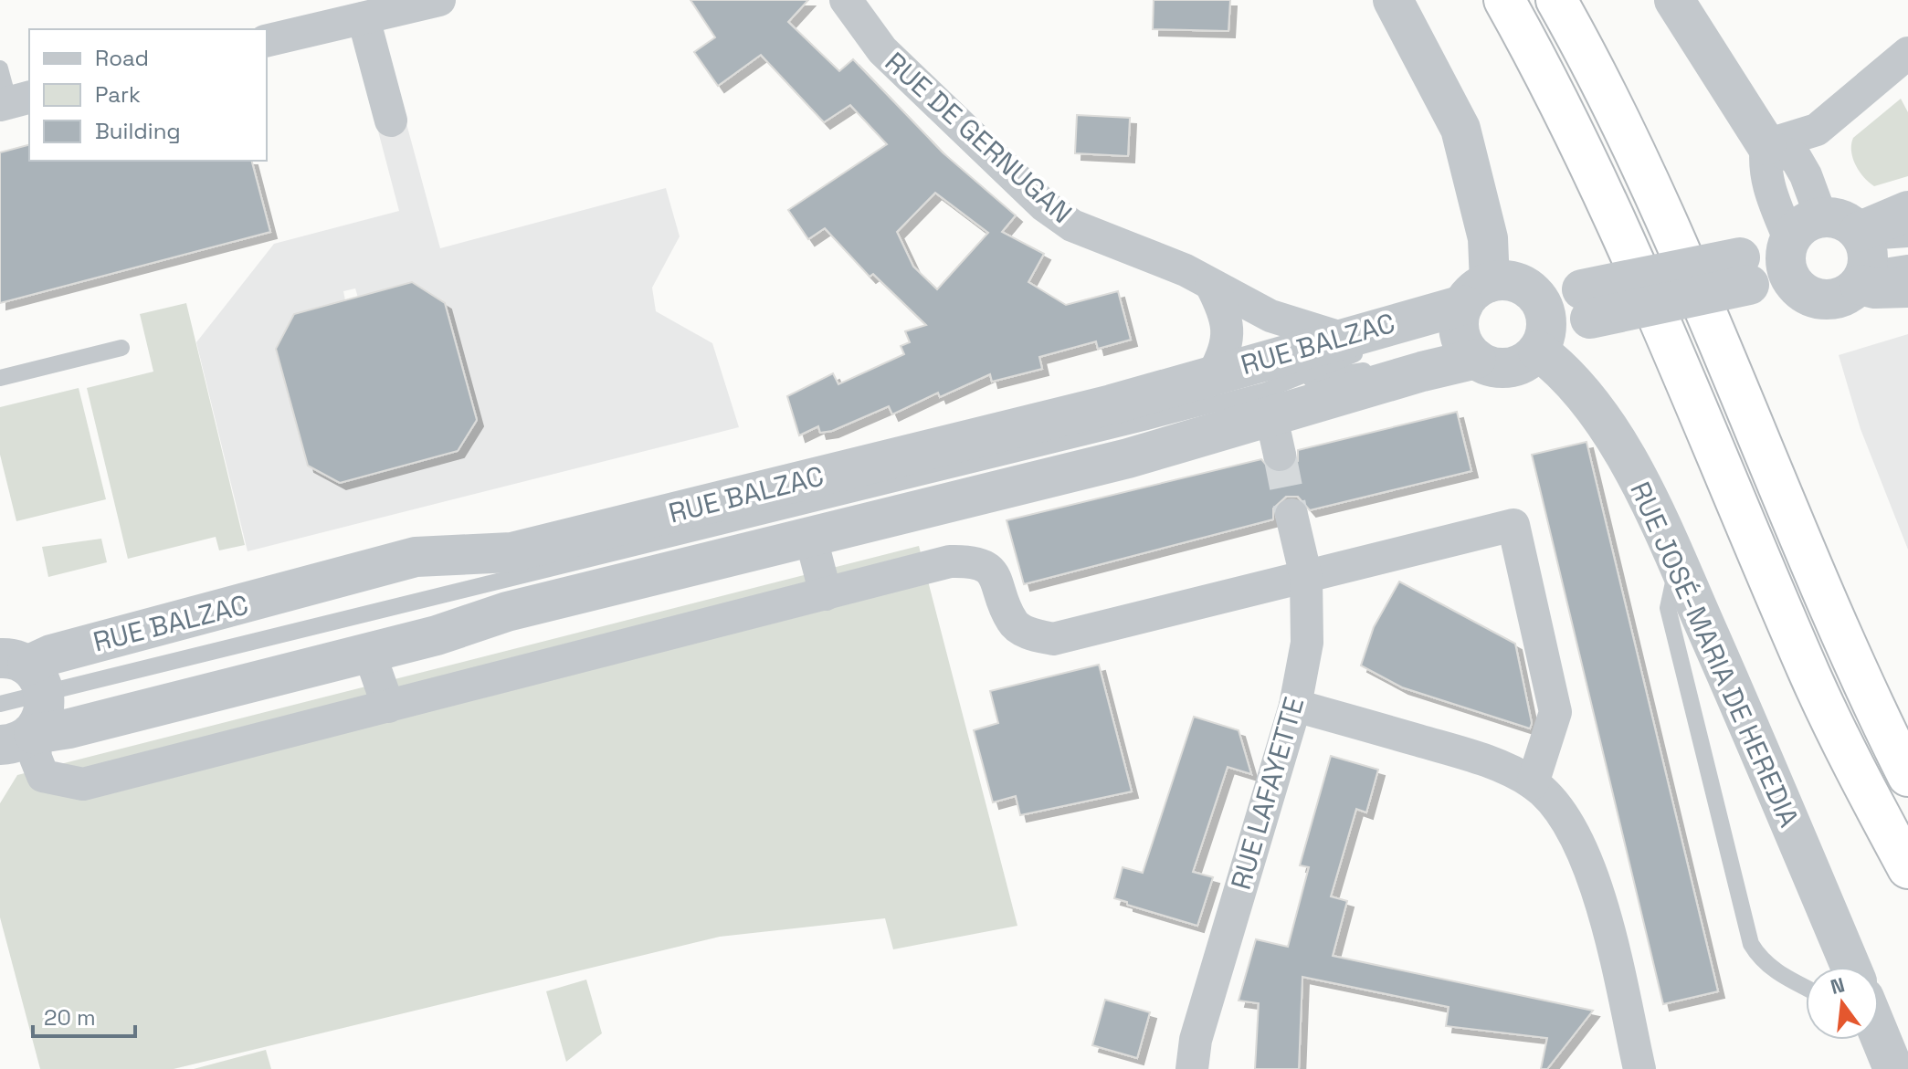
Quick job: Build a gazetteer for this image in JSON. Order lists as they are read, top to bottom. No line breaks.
{"streets":{"street":["RUE DE GERNUGAN","RUE BALZAC","RUE JOSÉ-MARIA DE HEREDIA","RUE LAFAYETTE"]},"crossings":[["RUE DE GERNUGAN","RUE BALZAC"],["RUE BALZAC","RUE JOSÉ-MARIA DE HEREDIA"]],"legend":["Road","Park","Building"],"scale_bar":"20 m","north":"top"}
